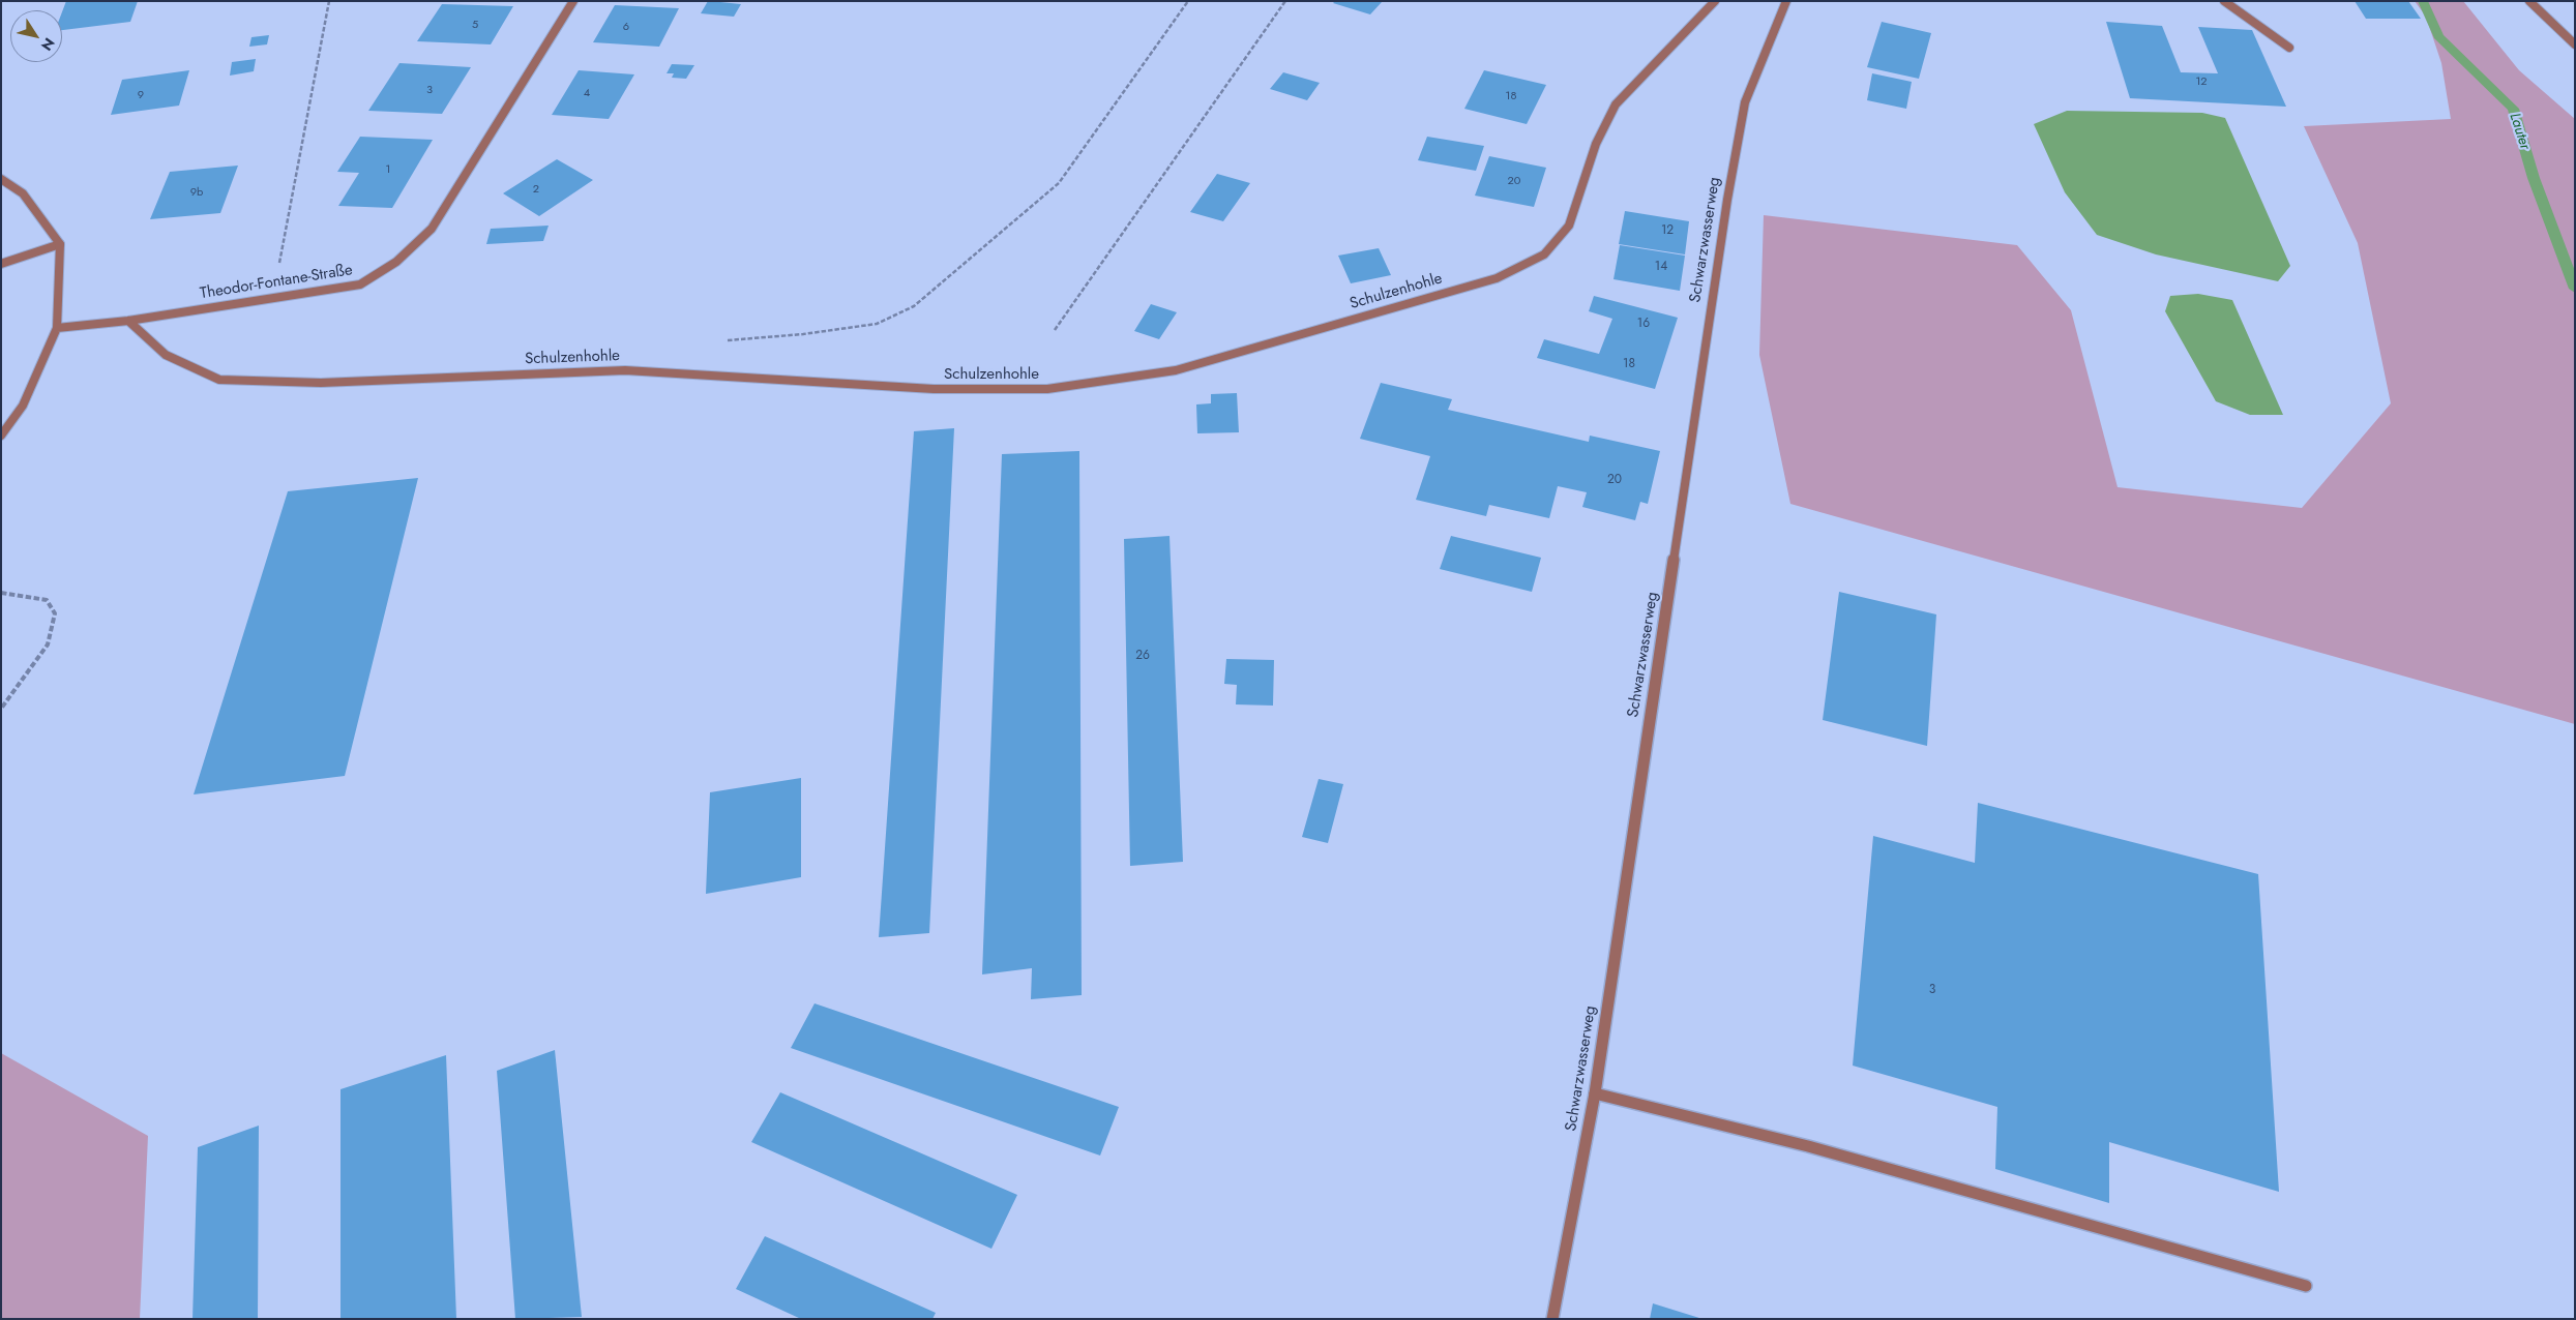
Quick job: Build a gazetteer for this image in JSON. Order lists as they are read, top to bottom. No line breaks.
{"streets":{"street":["Schwarzwasserweg","Theodor-Fontane-Straße","Schulzenhohle"]},"crossings":[["Theodor-Fontane-Straße","Schulzenhohle"]],"water":["Lauter"],"house_numbers":["5","6","12","3","4","9","18","1","20","2","9b","12","14","16","18","20","26","3"],"north":"bottom right"}
